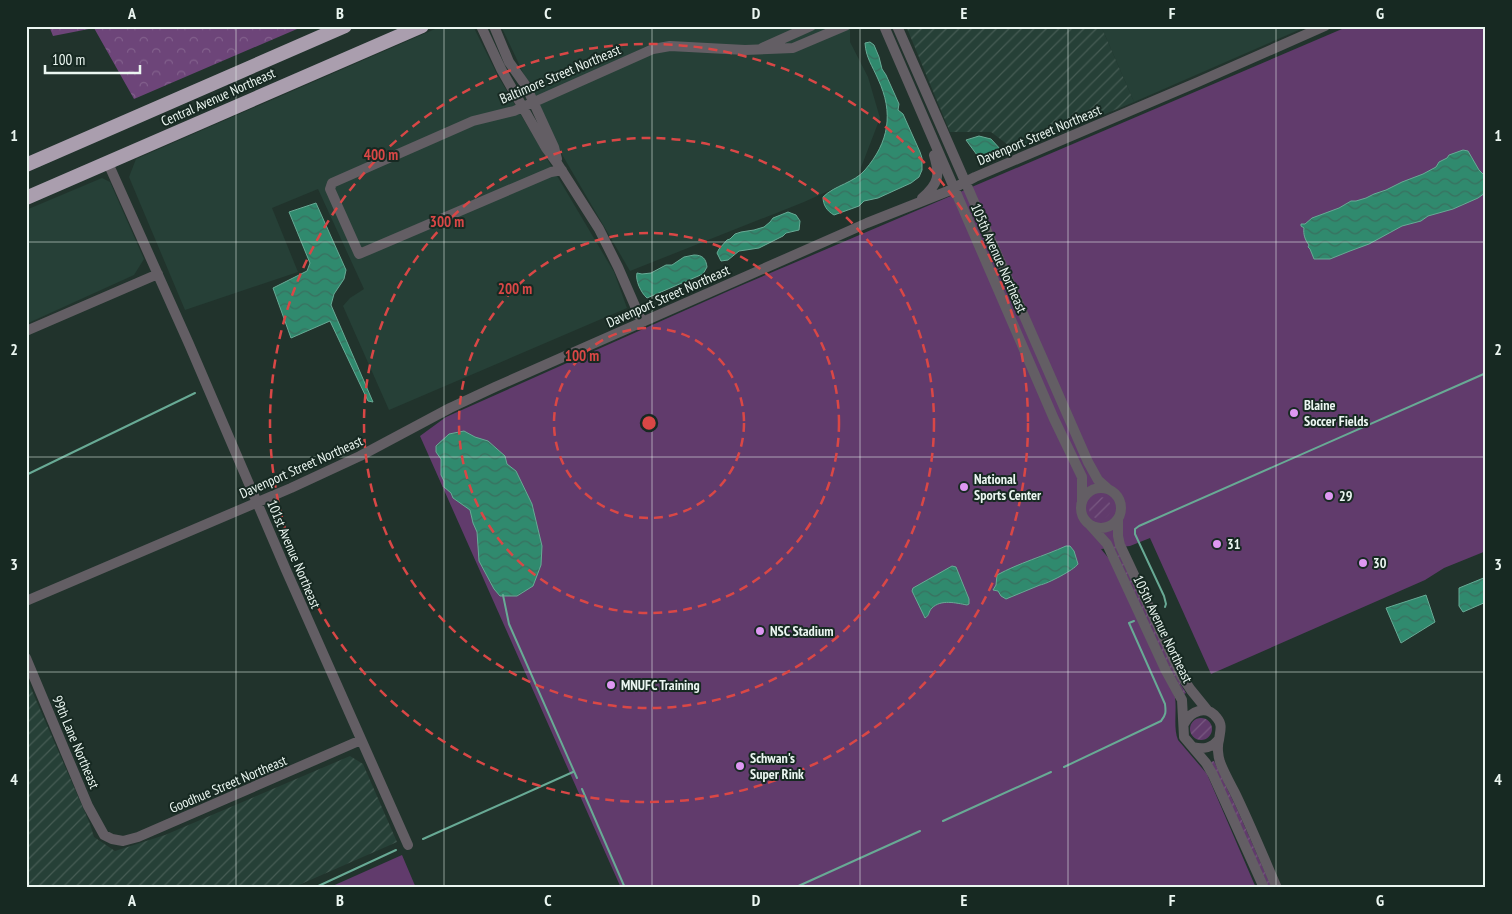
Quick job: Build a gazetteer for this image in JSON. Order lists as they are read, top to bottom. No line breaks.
{"streets":{"highway":["Central Avenue Northeast"],"street":["Baltimore Street Northeast","Davenport Street Northeast","105th Avenue Northeast","101st Avenue Northeast","99th Lane Northeast","Goodhue Street Northeast"]},"crossings":[["Central Avenue Northeast","101st Avenue Northeast"],["Davenport Street Northeast","105th Avenue Northeast"],["Davenport Street Northeast","101st Avenue Northeast"],["101st Avenue Northeast","Goodhue Street Northeast"],["99th Lane Northeast","Goodhue Street Northeast"]],"places":["Blaine Soccer Fields","National Sports Center","29","31","30","NSC Stadium","MNUFC Training","Schwan's Super Rink"],"scale_bar":"100 m","grid":{"columns":["A","B","C","D","E","F","G"],"rows":["1","2","3","4"]},"rings":["400 m","300 m","200 m","100 m"]}
